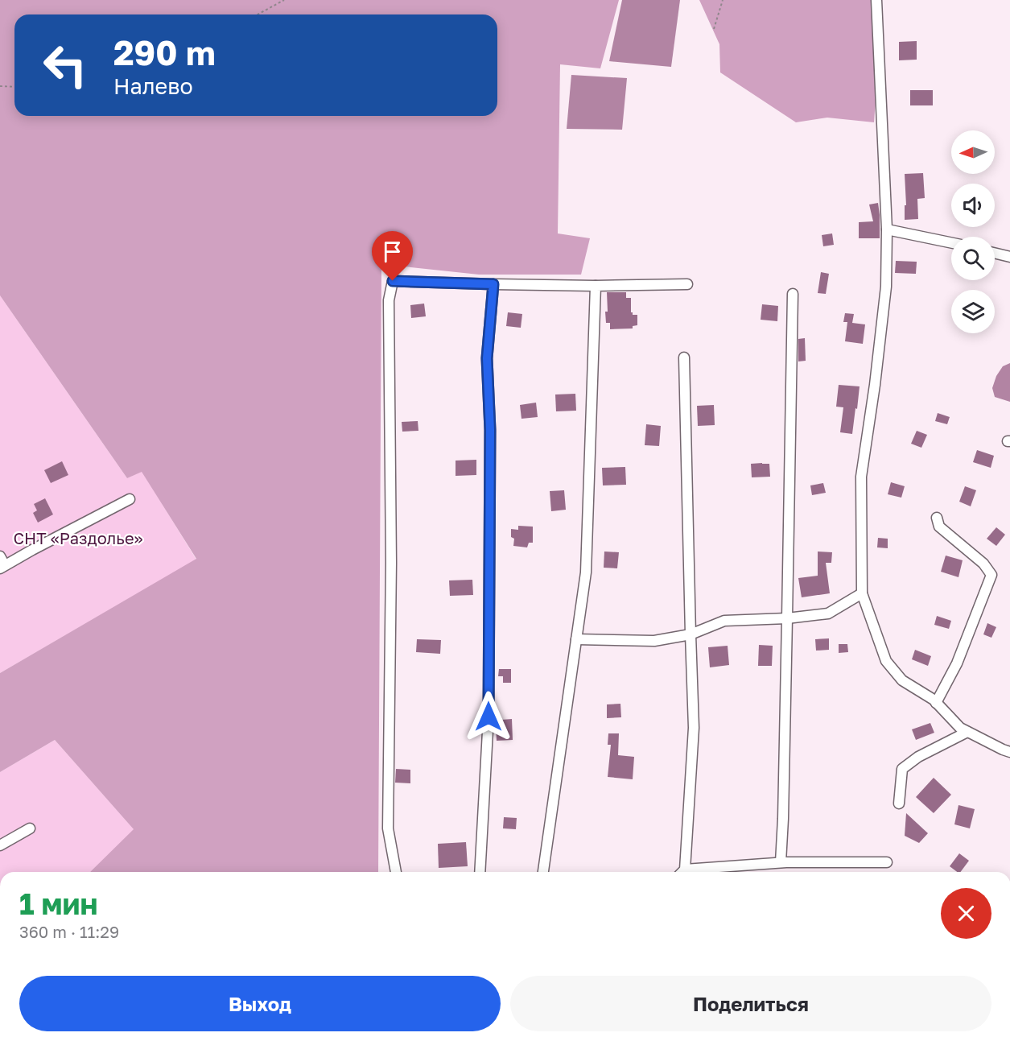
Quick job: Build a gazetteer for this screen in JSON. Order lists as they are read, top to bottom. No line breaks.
{"parks":["СНТ «Раздолье»"],"north":"left","page":{"turn":["290 m","Налево"],"heading":["1 мин","360 m · 11:29"],"buttons":["Выход","Поделиться"]}}
